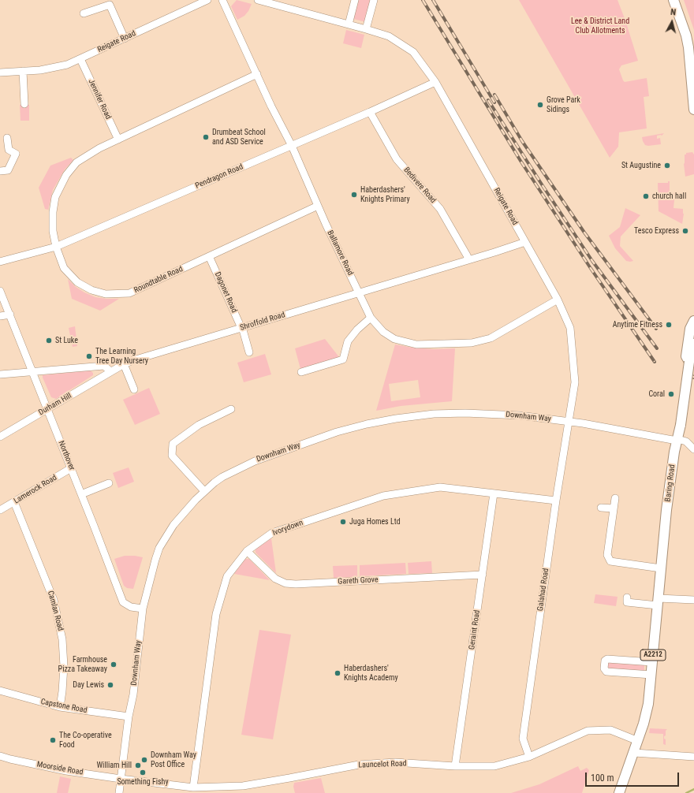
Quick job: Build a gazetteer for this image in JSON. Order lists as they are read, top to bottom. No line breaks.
{"streets":{"main road":["Baring Road","A2212"],"street":["Reigate Road","Jennifer Road","Pendragon Road","Bedivere Road","Ballamore Road","Roundtable Road","Dagonet Road","Shroffold Road","Durham Hill","Downham Way","Northover","Lamerock Road","Ivorydown","Gareth Grove","Galahad Road","Camlan Road","Geraint Road","Capstone Road","Launcelot Road","Moorside Road"]},"crossings":[["Reigate Road","Jennifer Road"],["Reigate Road","Pendragon Road"],["Reigate Road","Ballamore Road"],["Reigate Road","Shroffold Road"],["Reigate Road","Downham Way"],["Reigate Road","Galahad Road"],["Jennifer Road","Roundtable Road"],["Pendragon Road","Bedivere Road"],["Pendragon Road","Ballamore Road"],["Pendragon Road","Roundtable Road"],["Bedivere Road","Shroffold Road"],["Ballamore Road","Roundtable Road"],["Ballamore Road","Shroffold Road"],["Roundtable Road","Dagonet Road"],["Dagonet Road","Shroffold Road"],["Shroffold Road","Durham Hill"],["Durham Hill","Northover"],["Downham Way","Northover"],["Downham Way","Baring Road"],["Downham Way","Galahad Road"],["Downham Way","Capstone Road"],["Downham Way","Launcelot Road"],["Downham Way","Moorside Road"],["Northover","Lamerock Road"],["Baring Road","A2212"],["Baring Road","Launcelot Road"],["Lamerock Road","Camlan Road"],["Ivorydown","Gareth Grove"],["Ivorydown","Galahad Road"],["Ivorydown","Geraint Road"],["Ivorydown","Launcelot Road"],["Gareth Grove","Geraint Road"],["Galahad Road","Launcelot Road"],["Camlan Road","Capstone Road"],["Geraint Road","Launcelot Road"],["A2212","Launcelot Road"],["Launcelot Road","Moorside Road"]],"parks":["Lee & District Land Club Allotments"],"places":["Grove Park Sidings","Drumbeat School and ASD Service","St Augustine","Haberdashers' Knights Primary","church hall","Tesco Express","Anytime Fitness","St Luke","The Learning Tree Day Nursery","Coral","Juga Homes Ltd","Farmhouse Pizza Takeaway","Haberdashers' Knights Academy","Day Lewis","The Co-operative Food","Downham Way Post Office","William Hill","Something Fishy"],"scale_bar":"100 m","north":"top"}
